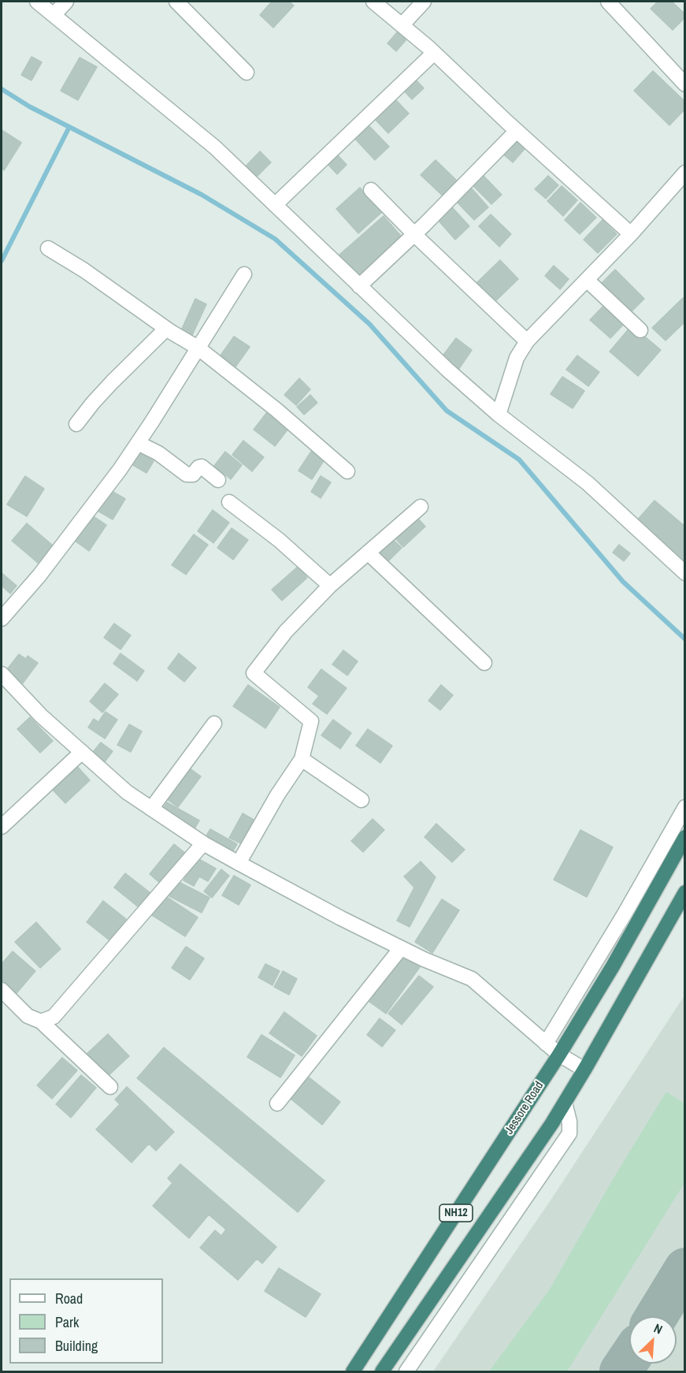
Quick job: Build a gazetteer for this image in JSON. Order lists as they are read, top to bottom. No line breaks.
{"streets":{"highway":["Jessore Road","NH12"]},"legend":["Road","Park","Building"],"north":"top right"}
